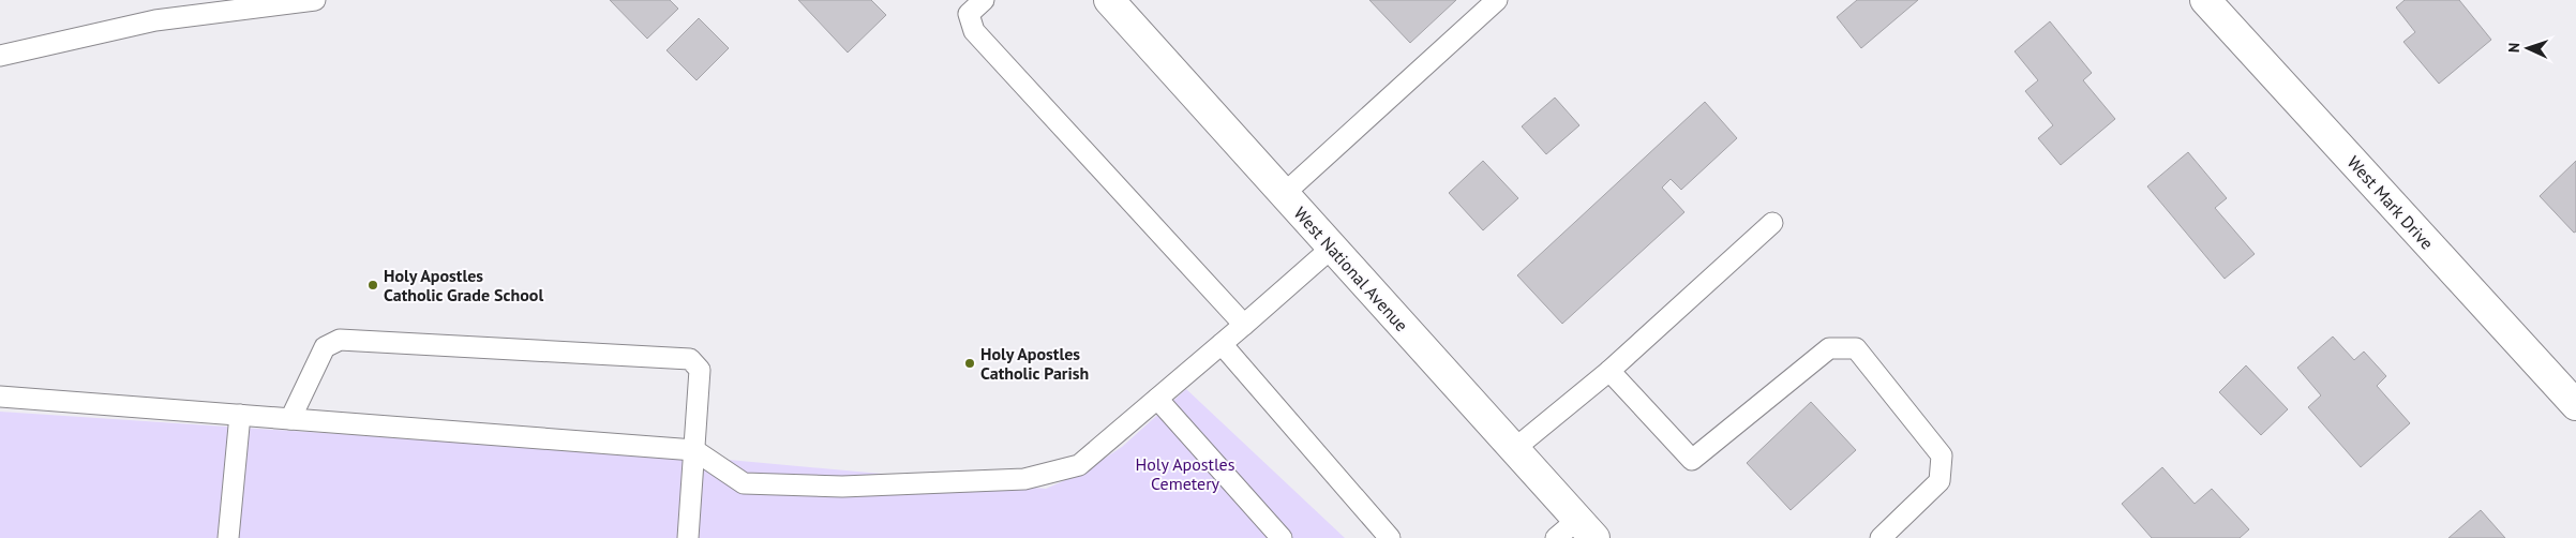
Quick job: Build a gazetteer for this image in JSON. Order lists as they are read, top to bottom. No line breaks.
{"streets":{"main road":["West Mark Drive","West National Avenue"]},"parks":["Holy Apostles Cemetery"],"places":["Holy Apostles Catholic Grade School","Holy Apostles Catholic Parish"],"north":"left"}
